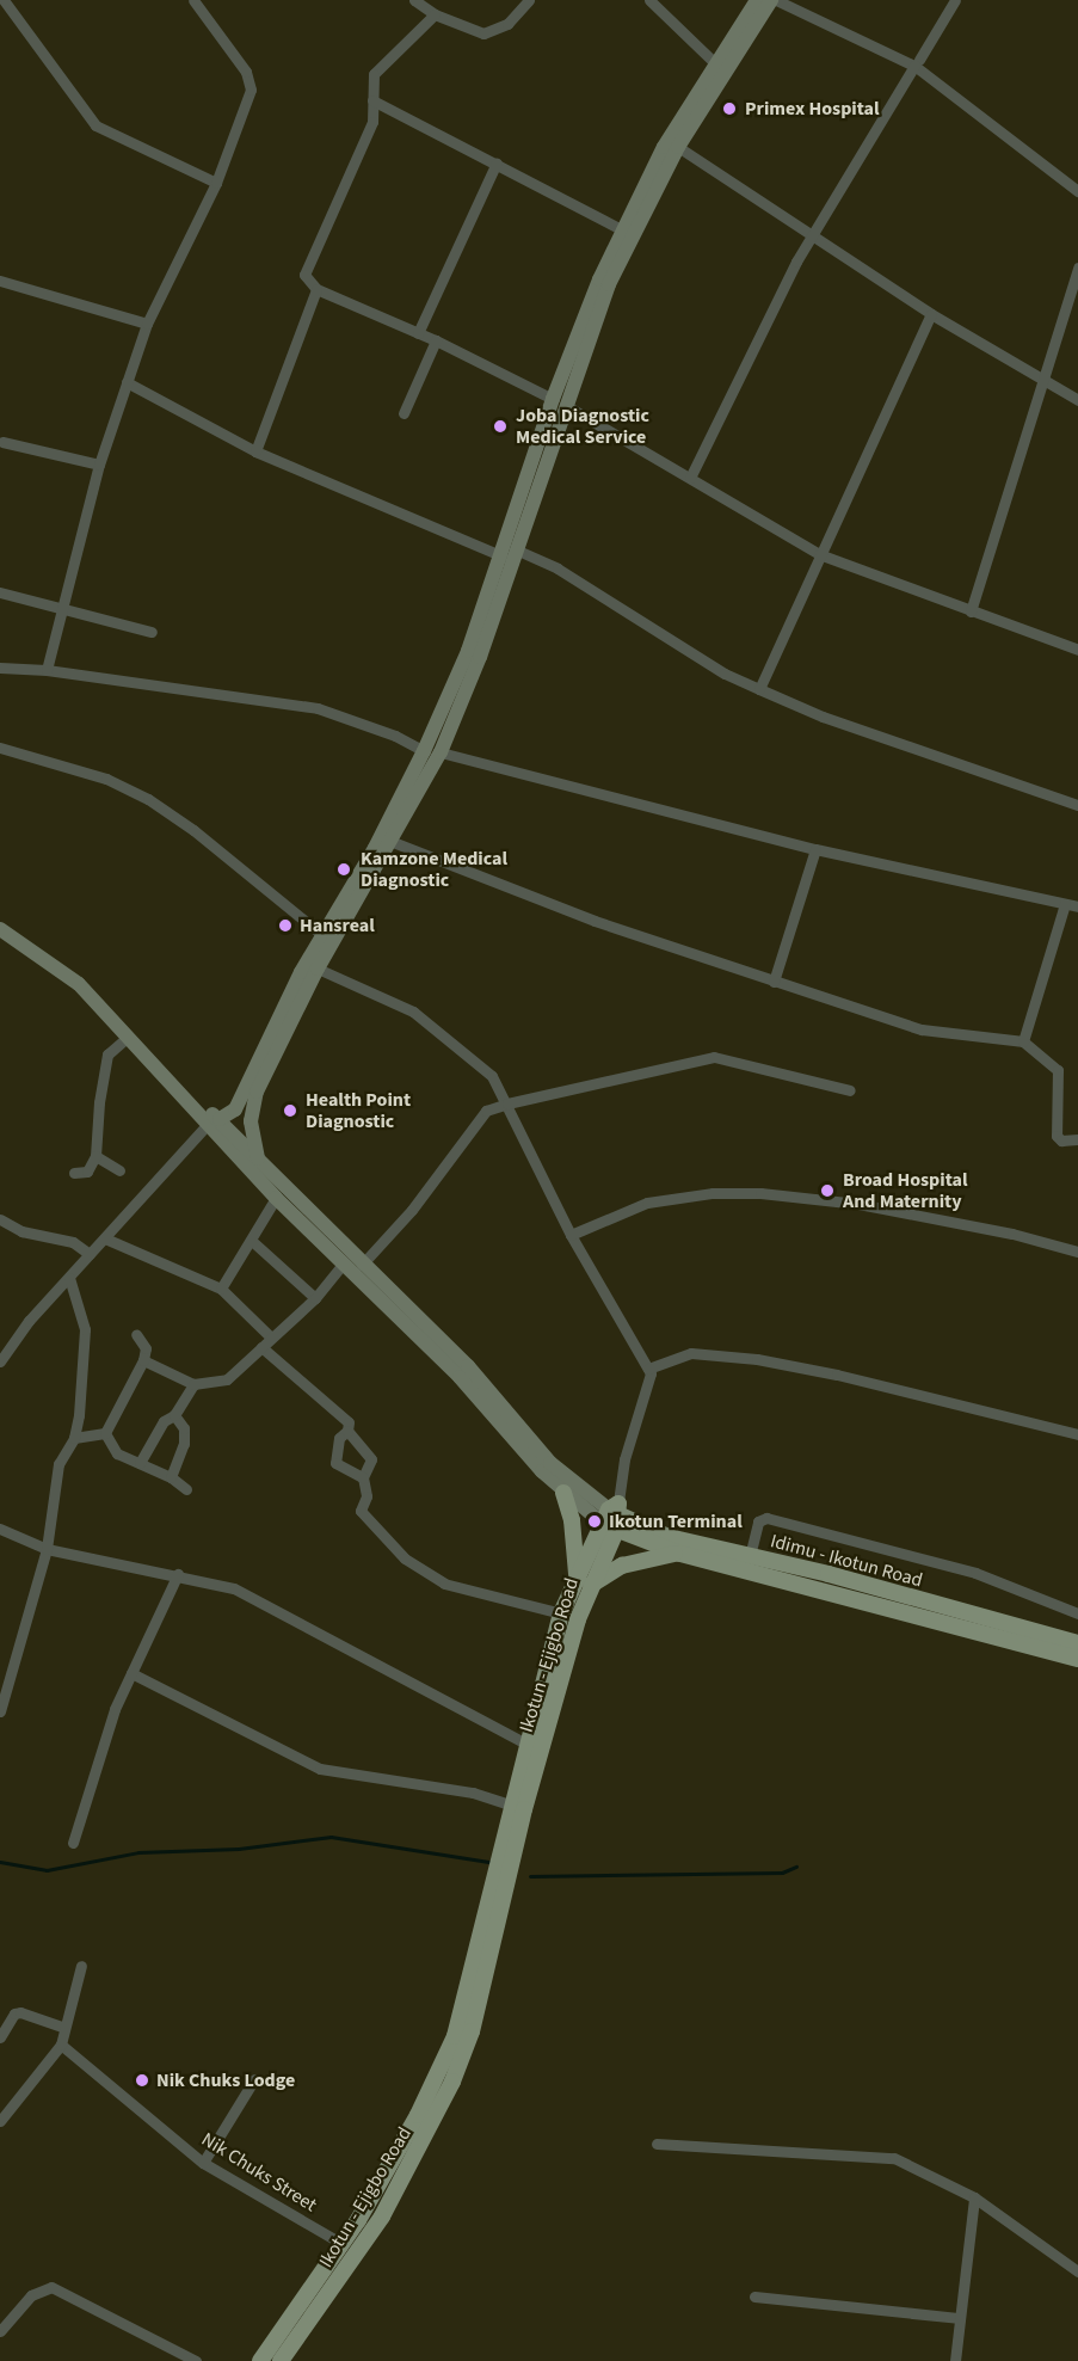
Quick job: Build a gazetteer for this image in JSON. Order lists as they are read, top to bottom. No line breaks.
{"streets":{"main road":["Idimu - Ikotun Road","Ikotun - Ejigbo Road"],"street":["Nik Chuks Street"]},"crossings":[["Idimu - Ikotun Road","Ikotun - Ejigbo Road"],["Ikotun - Ejigbo Road","Nik Chuks Street"]],"places":["Primex Hospital","Joba Diagnostic Medical Service","Kamzone Medical Diagnostic","Hansreal","Health Point Diagnostic","Broad Hospital And Maternity","Ikotun Terminal","Nik Chuks Lodge"]}
